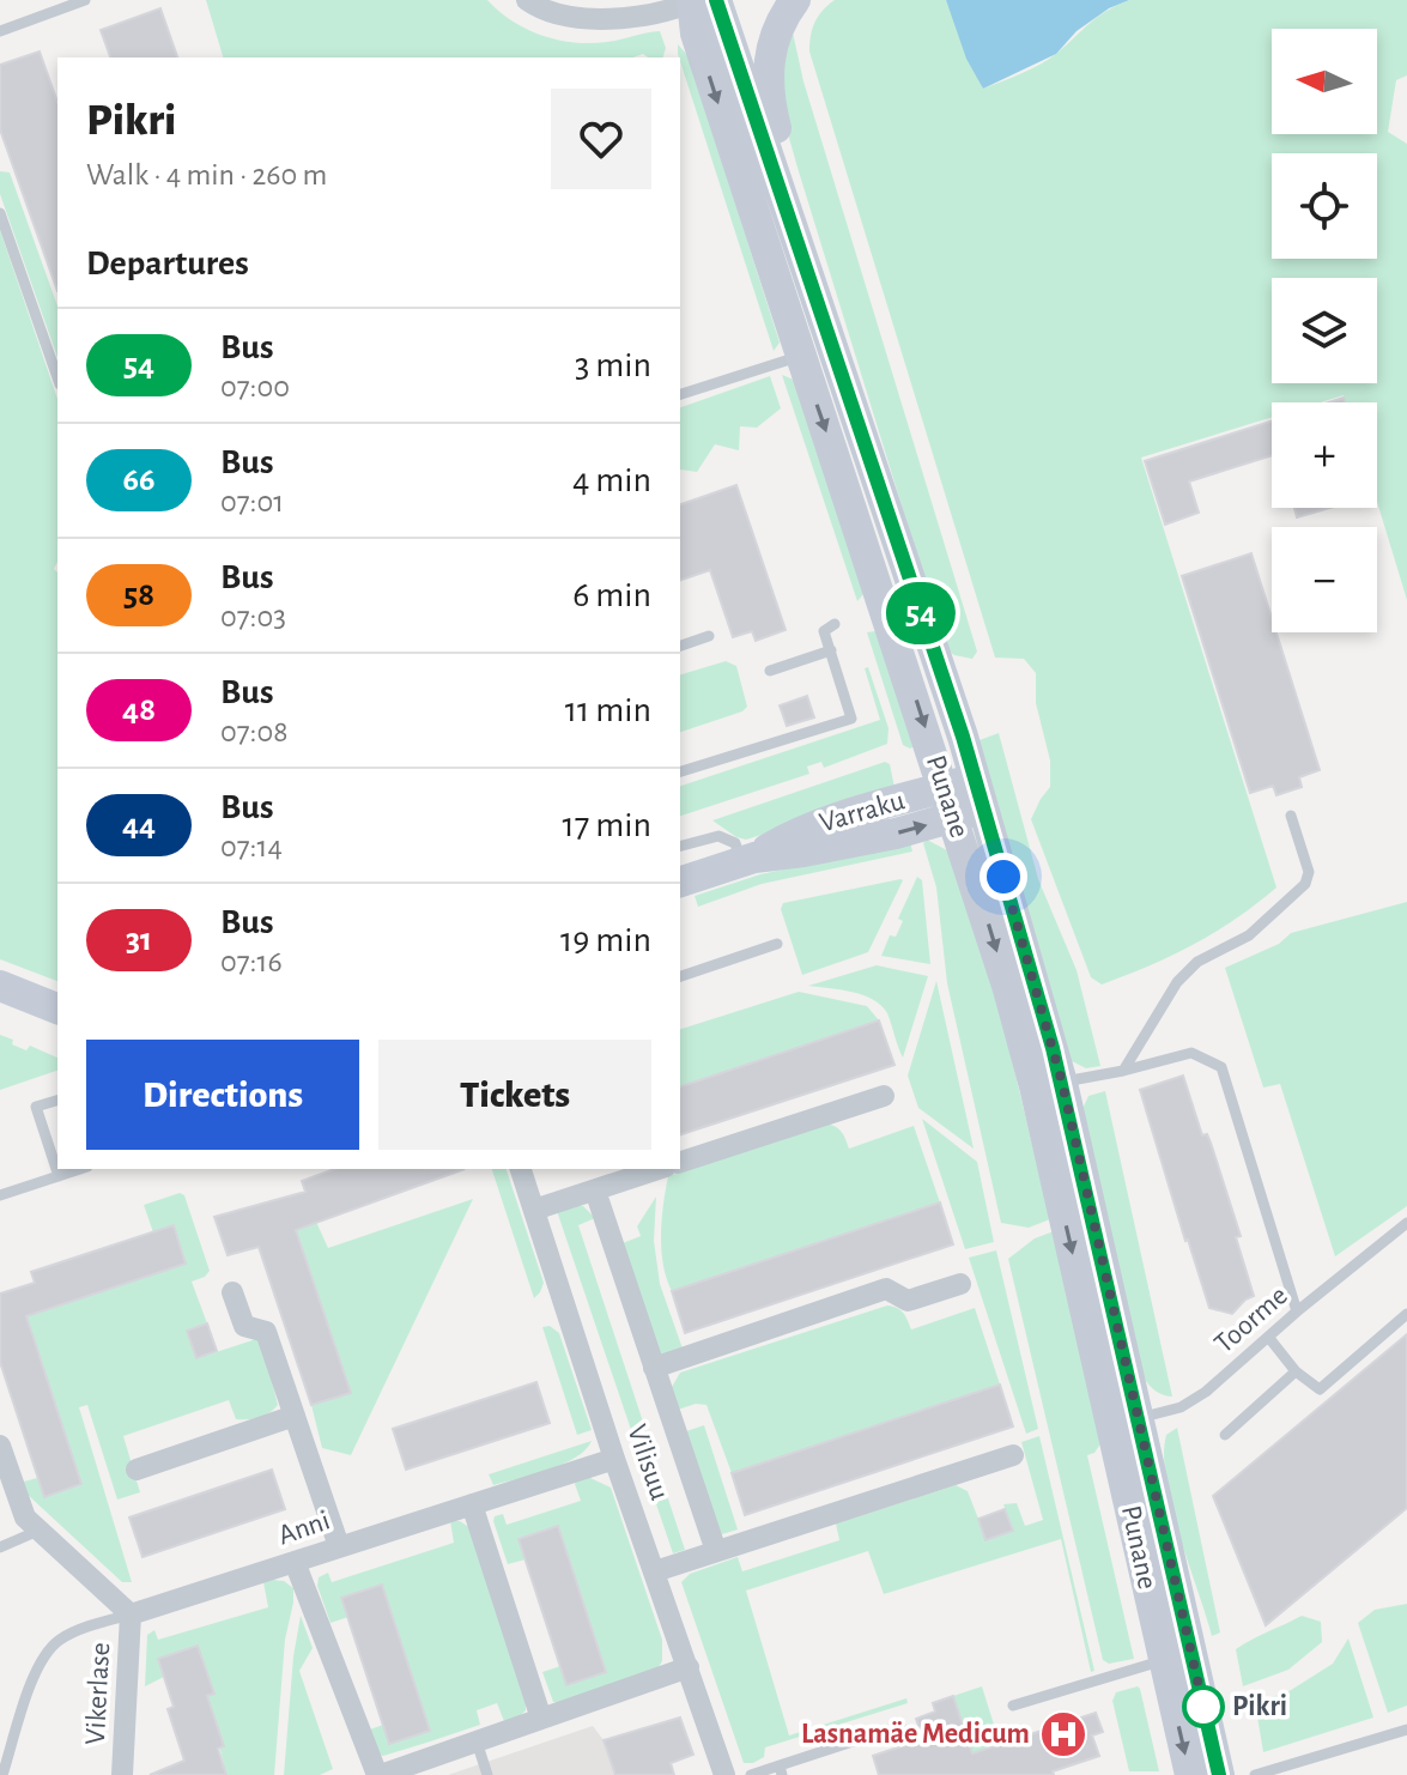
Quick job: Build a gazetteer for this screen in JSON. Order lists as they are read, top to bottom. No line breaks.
{"streets":{"main road":["Punane","Varraku"],"street":["Vilisuu","Anni","Vikerlase"],"lane":["Toorme"]},"crossings":[["Punane","Varraku"],["Punane","Toorme"],["Vilisuu","Anni"],["Anni","Vikerlase"]],"places":{"other":["Pikri"],"hospital":["Lasnamäe Medicum"]},"lines":["bus line 54"],"north":"left","page":{"on_map":"54","map_buttons":["+","−"],"heading":[["Pikri","Walk · 4 min · 260 m"],"Departures"],"list":[{"mark":"54","name":"Bus","note":"07:00","value":"3 min"},{"mark":"66","name":"Bus","note":"07:01","value":"4 min"},{"mark":"58","name":"Bus","note":"07:03","value":"6 min"},{"mark":"48","name":"Bus","note":"07:08","value":"11 min"},{"mark":"44","name":"Bus","note":"07:14","value":"17 min"},{"mark":"31","name":"Bus","note":"07:16","value":"19 min"}],"buttons":["Directions","Tickets"]}}
